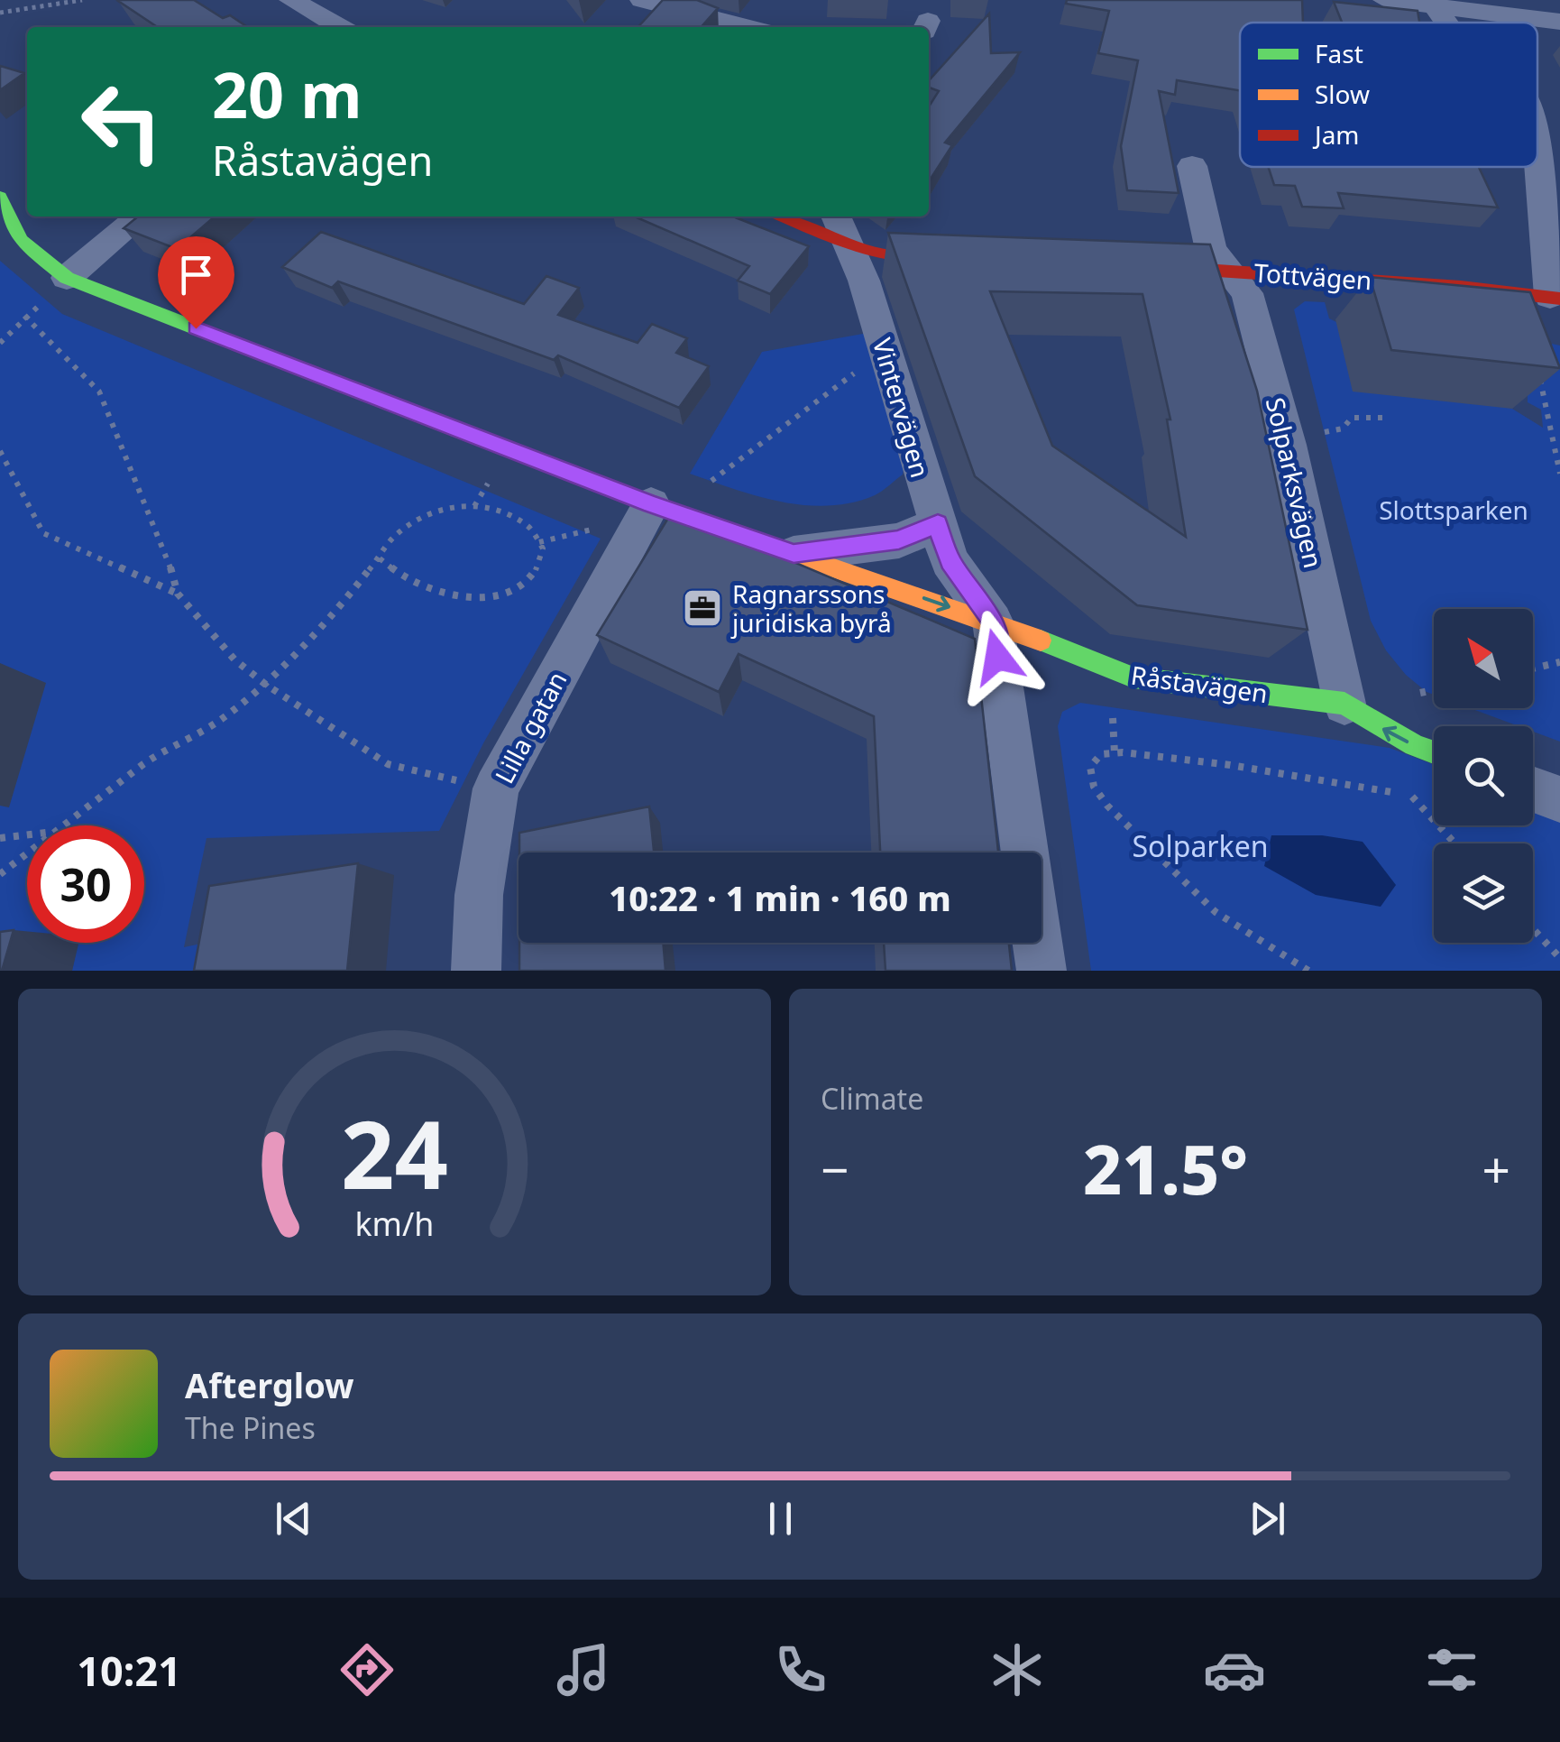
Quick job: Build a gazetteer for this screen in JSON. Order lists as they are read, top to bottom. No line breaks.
{"streets":{"street":["Tottvägen","Vintervägen","Solparksvägen","Råstavägen","Lilla gatan"]},"crossings":[["Tottvägen","Solparksvägen"],["Vintervägen","Råstavägen"],["Solparksvägen","Råstavägen"],["Råstavägen","Lilla gatan"]],"parks":["Slottsparken","Solparken"],"places":{"office":["Ragnarssons juridiska byrå"]},"legend":["Fast","Slow","Jam"],"north":"top left","page":{"turn":["20 m","Råstavägen"],"limit":"30","trip":"10:22 · 1 min · 160 m","tile":"Climate","heat":["−","21.5°","+"],"song":["Afterglow","The Pines"],"tabs":"10:21","gauge":["24","km/h"]}}
